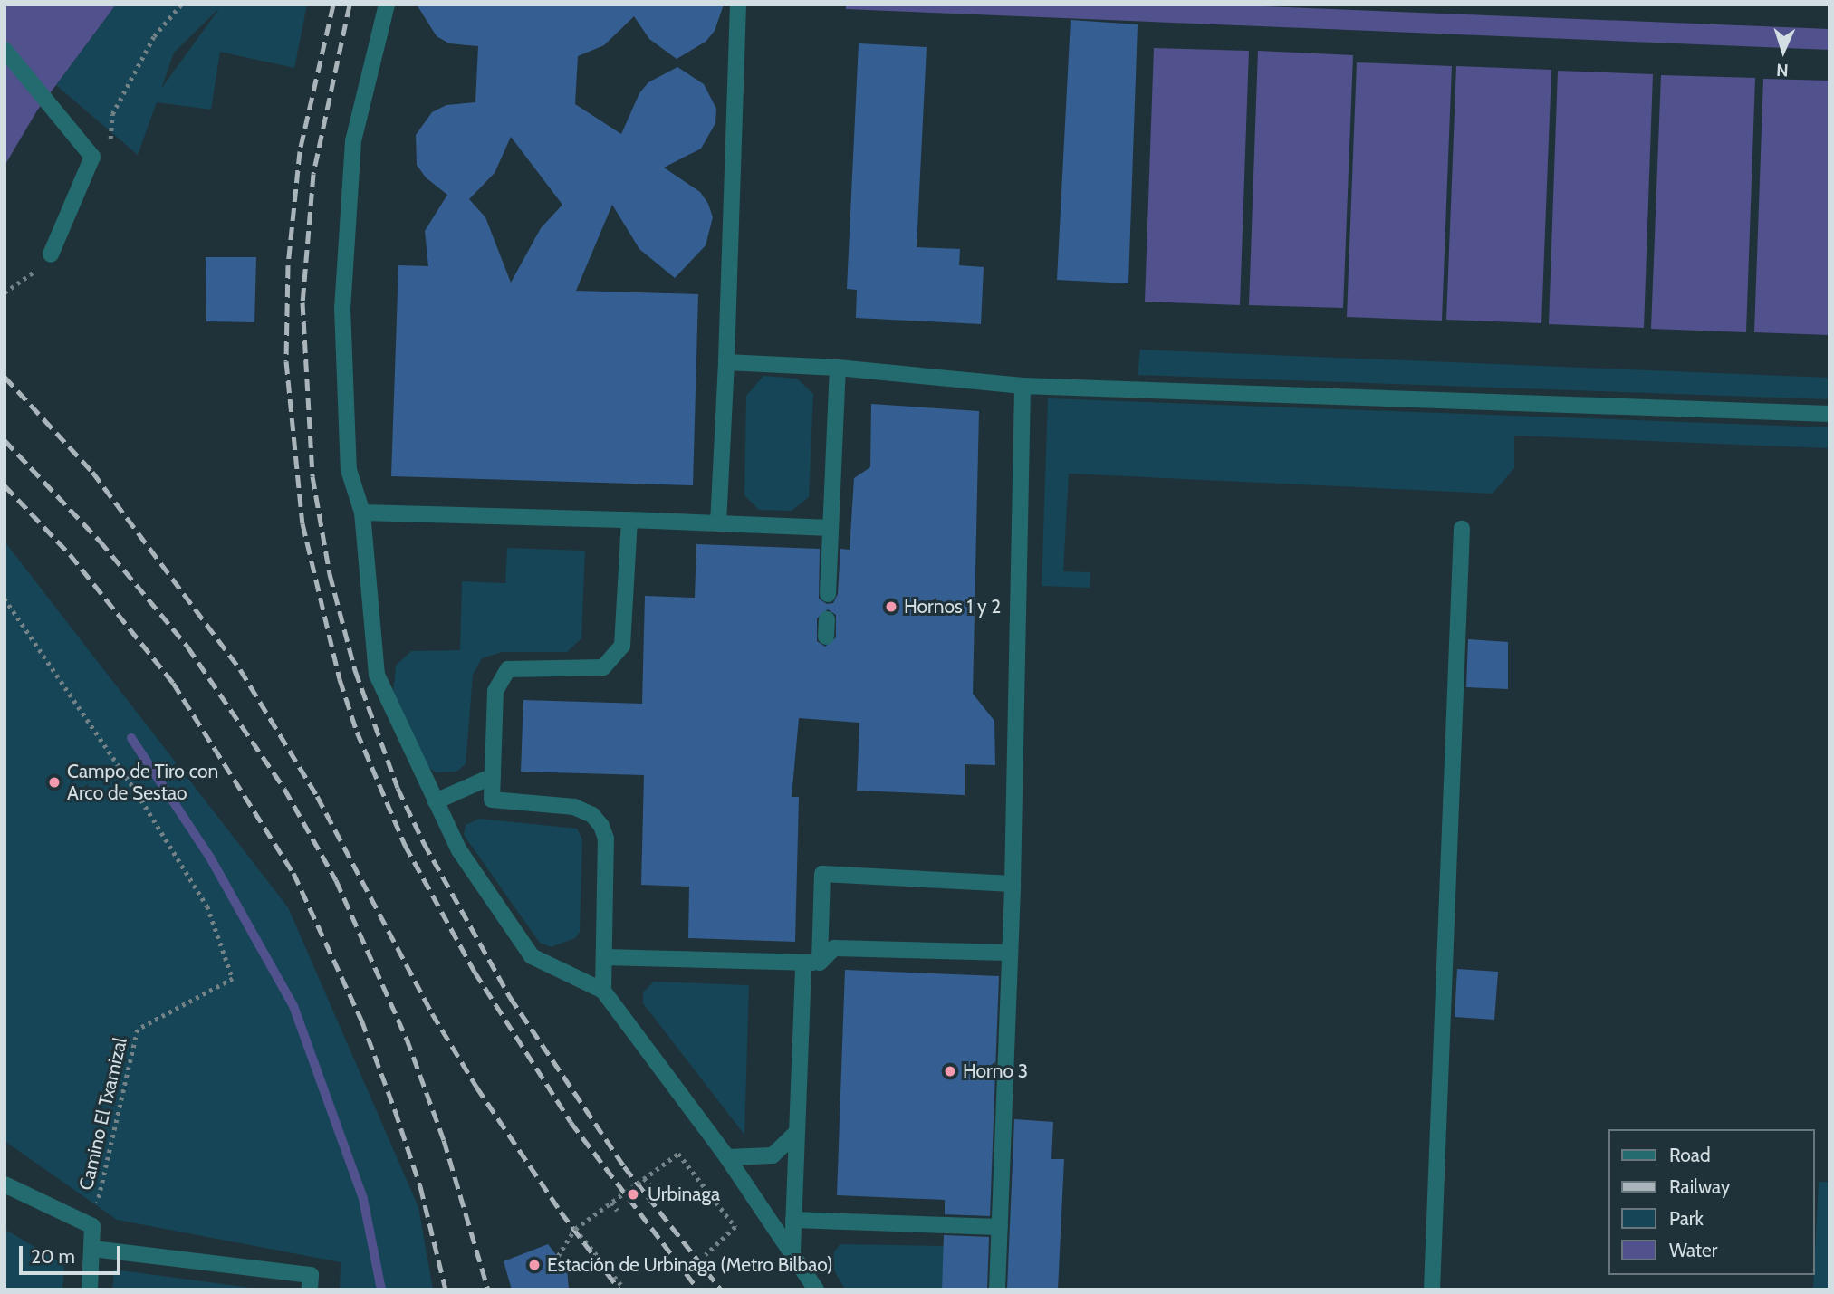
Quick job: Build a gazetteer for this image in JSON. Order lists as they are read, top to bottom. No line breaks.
{"streets":{"path":["Camino El Txamizal"]},"places":["Hornos 1 y 2","Campo de Tiro con Arco de Sestao","Horno 3","Urbinaga","Estación de Urbinaga (Metro Bilbao)"],"legend":["Road","Railway","Park","Water"],"scale_bar":"20 m","north":"bottom"}
